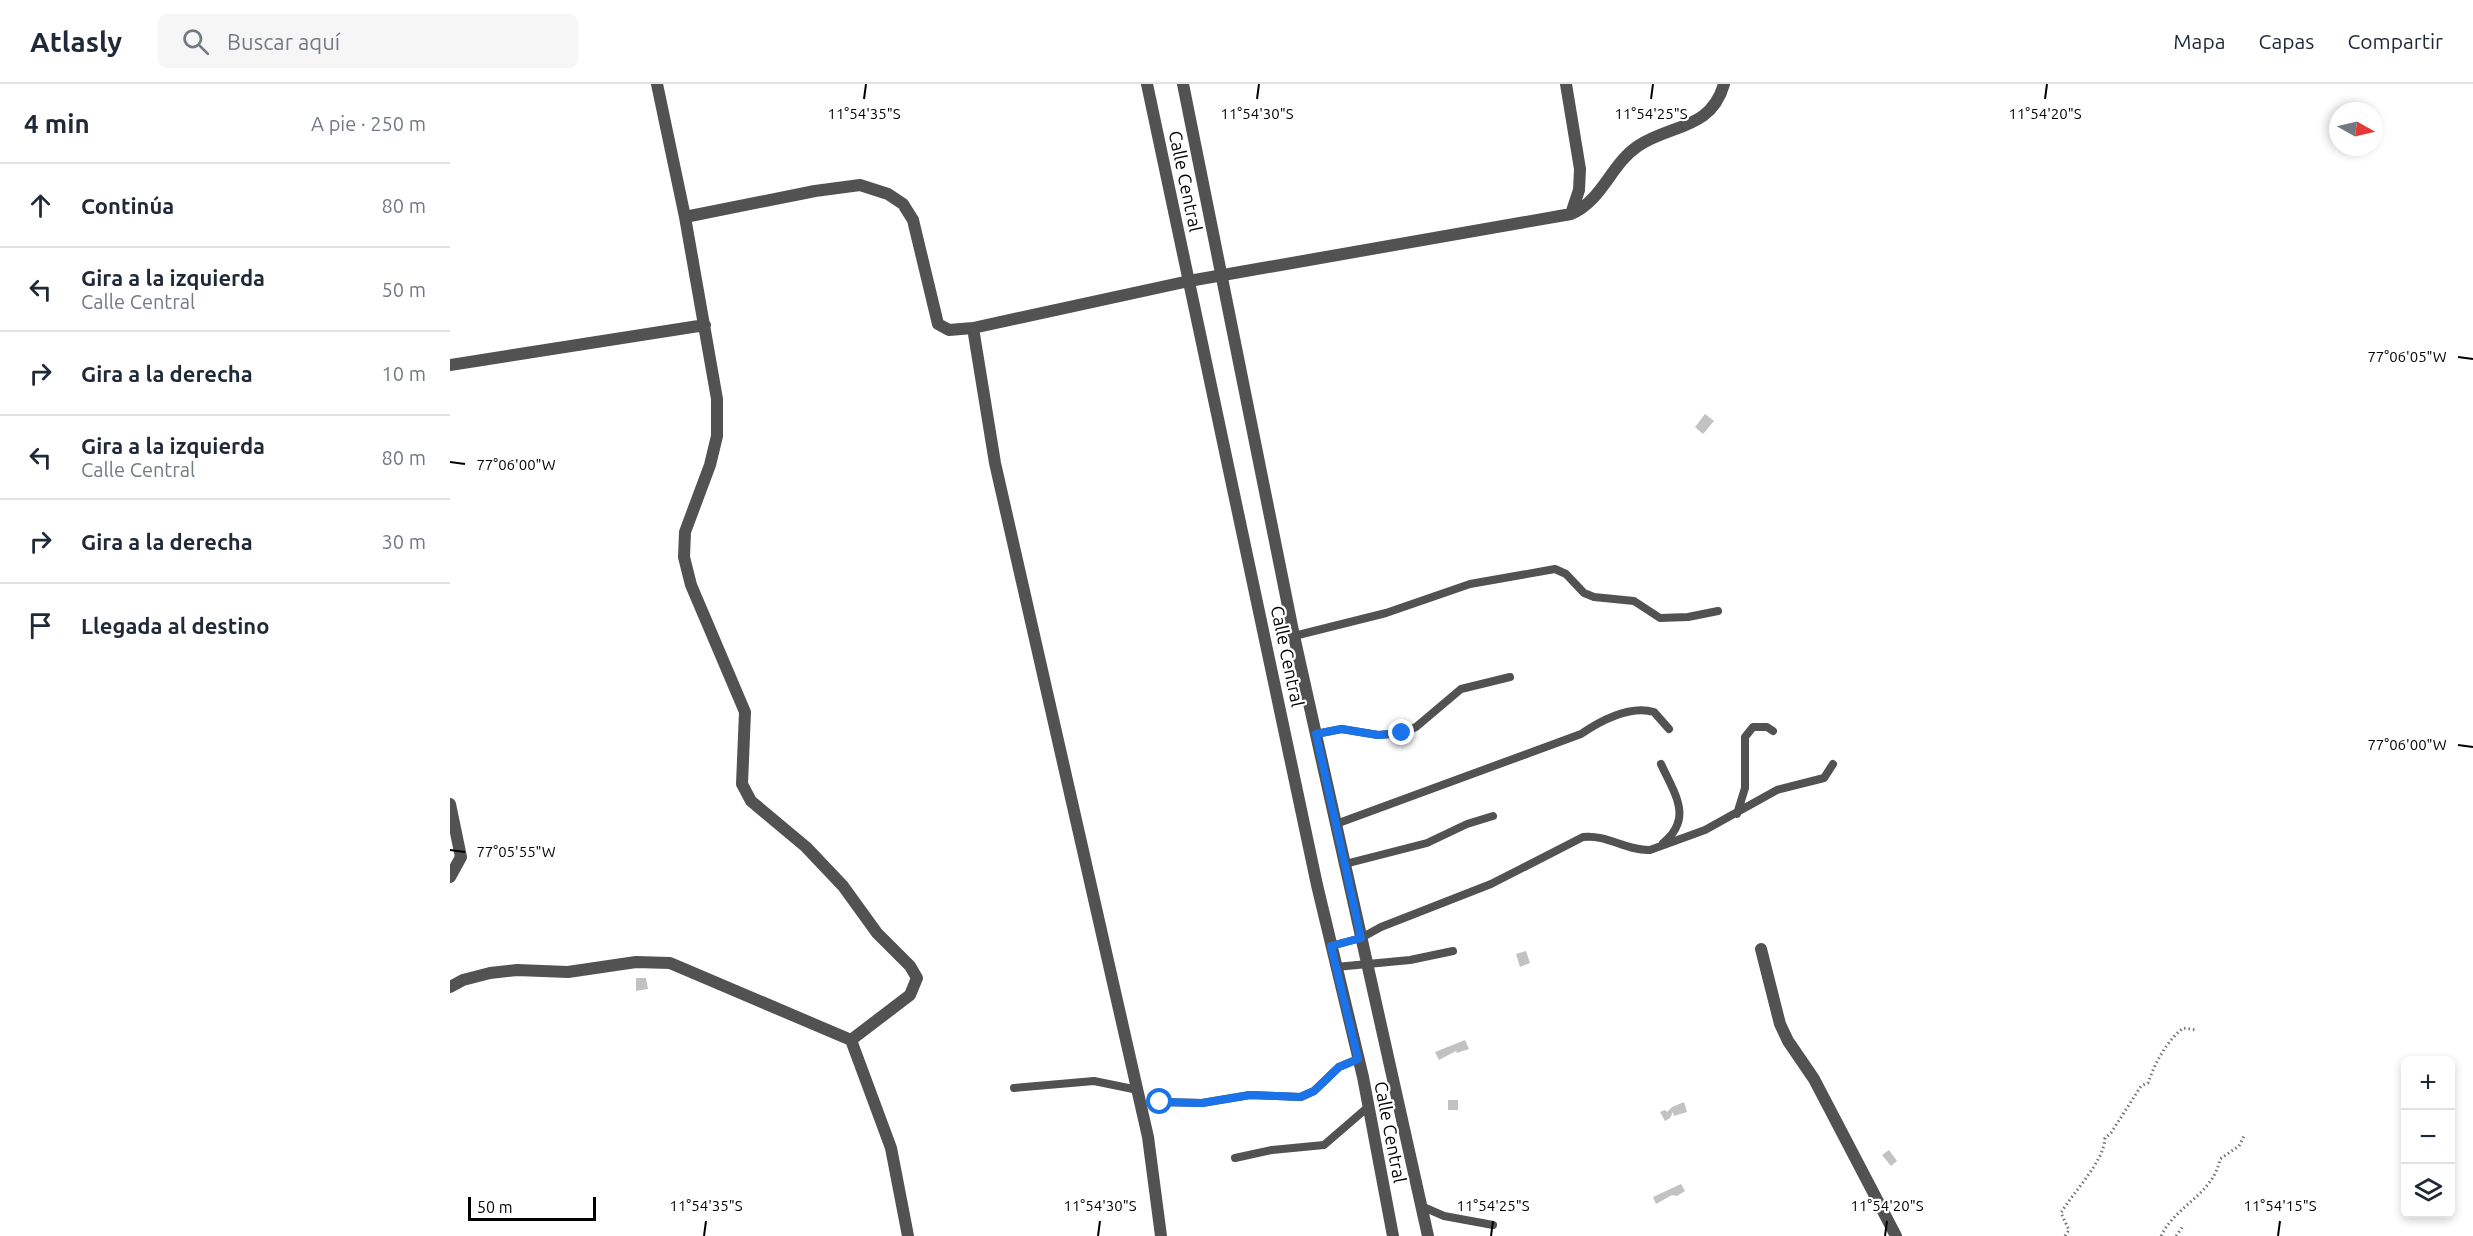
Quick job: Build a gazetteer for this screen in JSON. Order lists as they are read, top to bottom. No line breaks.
{"streets":{"street":["Calle Central"]},"scale_bar":"50 m","north":"right","page":{"header":"Atlasly","search":"Buscar aquí","nav":["Mapa","Capas","Compartir"],"heading":["4 min","A pie · 250 m"],"list":[["Continúa","80 m"],["Gira a la izquierda","Calle Central","50 m"],["Gira a la derecha","10 m"],["Gira a la izquierda","Calle Central","80 m"],["Gira a la derecha","30 m"],"Llegada al destino"],"map_buttons":["+","−"],"scale":"50 m"},"coordinates":["11°54'35\"S","11°54'30\"S","11°54'25\"S","11°54'20\"S","77°06'05\"W","77°06'00\"W","77°05'55\"W","11°54'15\"S"]}
